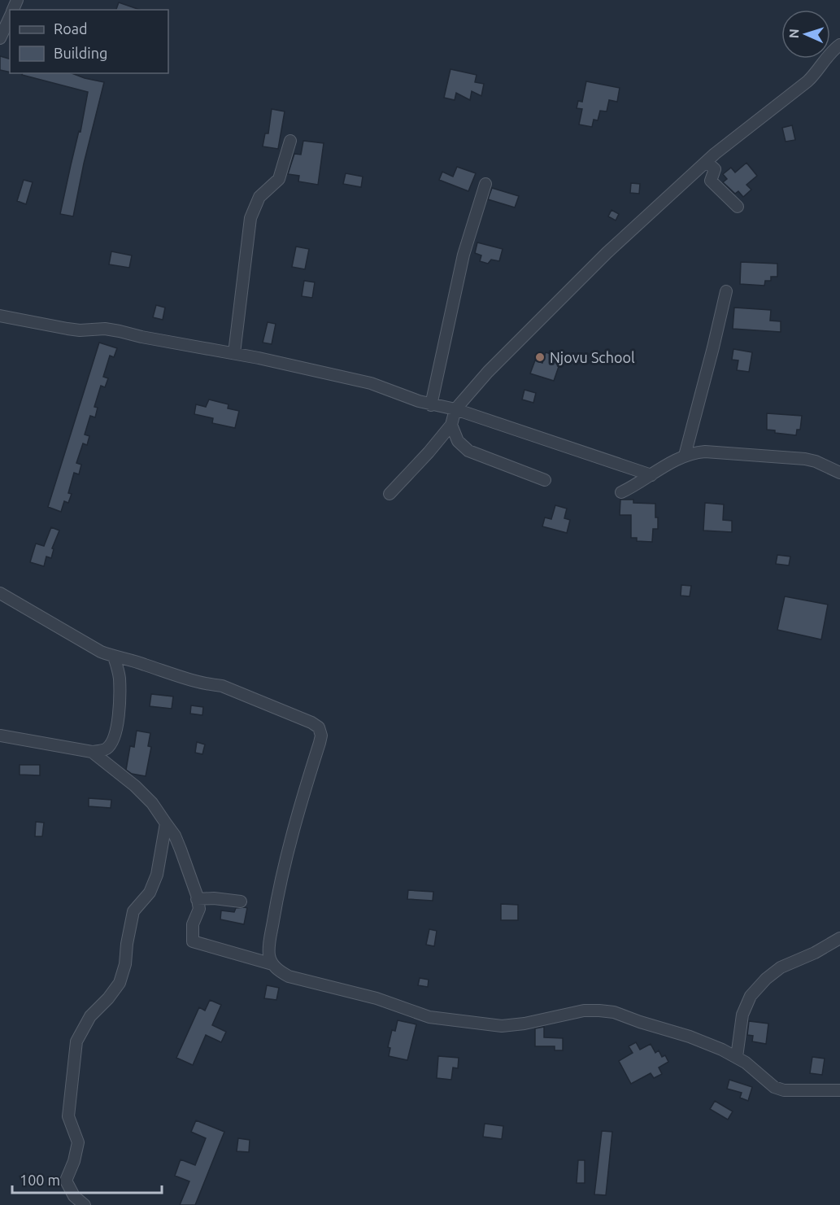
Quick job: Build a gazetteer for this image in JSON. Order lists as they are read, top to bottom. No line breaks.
{"places":["Njovu School"],"legend":["Road","Building"],"scale_bar":"100 m","north":"left"}
